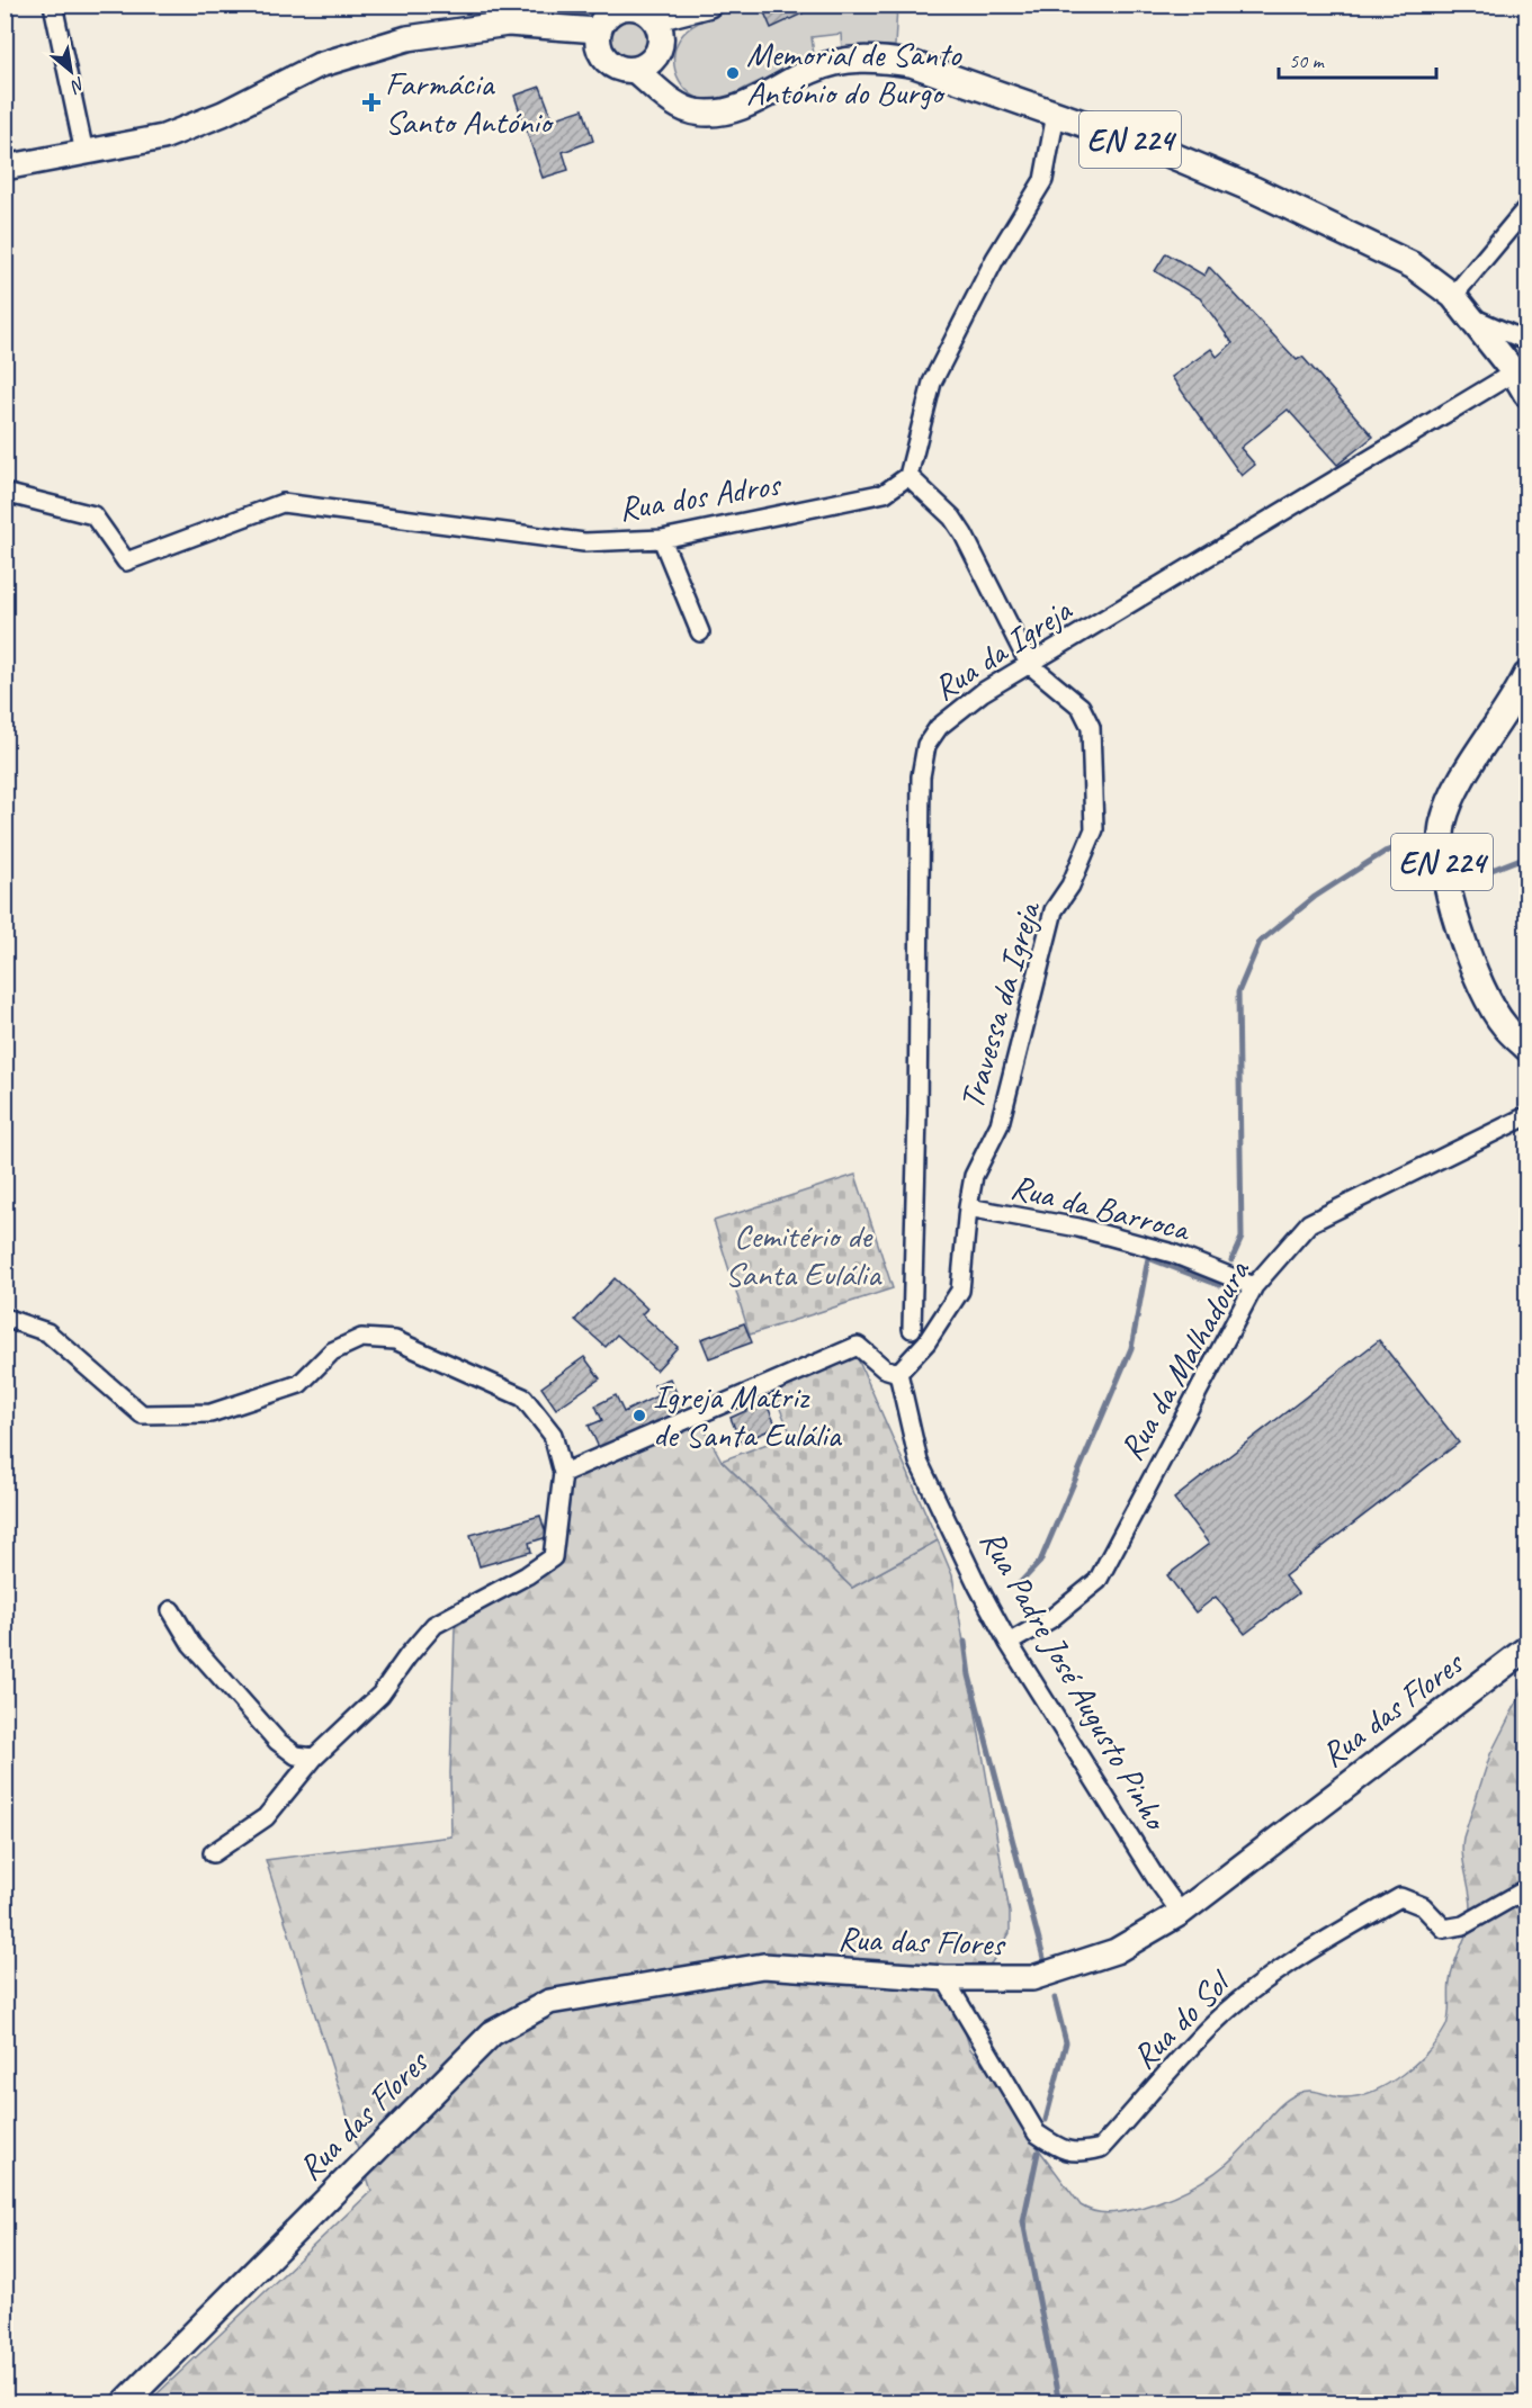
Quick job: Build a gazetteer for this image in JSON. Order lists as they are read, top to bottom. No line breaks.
{"streets":{"main road":["EN 224"],"street":["Rua dos Adros","Rua da Igreja","Travessa da Igreja","Rua da Barroca","Rua da Malhadoura","Rua Padre José Augusto Pinho","Rua das Flores","Rua do Sol"]},"crossings":[["EN 224","Rua da Igreja"],["Rua da Igreja","Travessa da Igreja"],["Travessa da Igreja","Rua da Barroca"],["Travessa da Igreja","Rua Padre José Augusto Pinho"],["Rua da Barroca","Rua da Malhadoura"],["Rua da Malhadoura","Rua Padre José Augusto Pinho"],["Rua Padre José Augusto Pinho","Rua das Flores"],["Rua das Flores","Rua do Sol"]],"parks":["Cemitério de Santa Eulália"],"places":{"other":["Memorial de Santo António do Burgo","Igreja Matriz de Santa Eulália"],"health":["Farmácia Santo António"]},"scale_bar":"50 m","north":"bottom right"}
